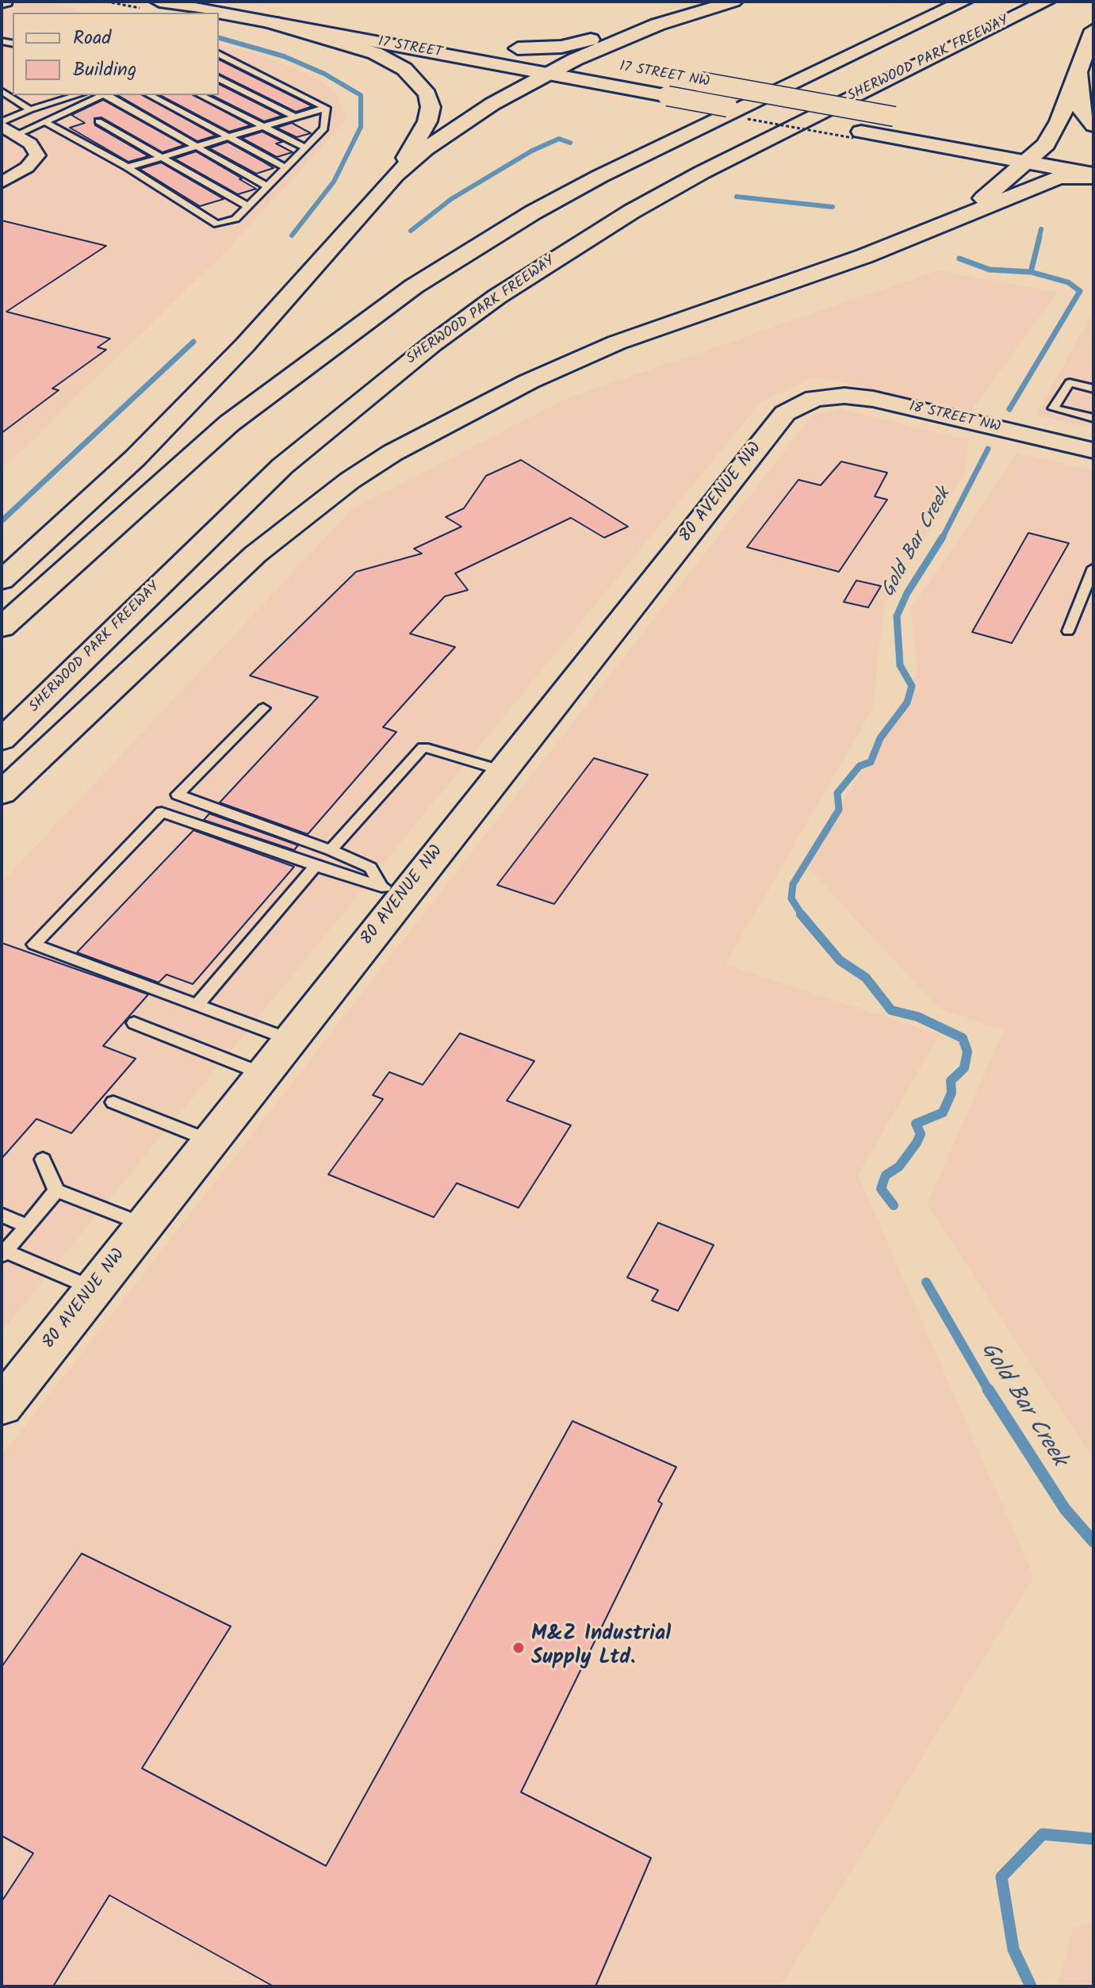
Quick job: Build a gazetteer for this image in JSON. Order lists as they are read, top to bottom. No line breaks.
{"streets":{"main road":["17 STREET","SHERWOOD PARK FREEWAY","17 STREET NW","18 STREET NW","80 AVENUE NW"]},"crossings":[["17 STREET","17 STREET NW"],["18 STREET NW","80 AVENUE NW"]],"water":["Gold Bar Creek"],"places":["M&Z Industrial Supply Ltd."],"legend":["Road","Building"]}
